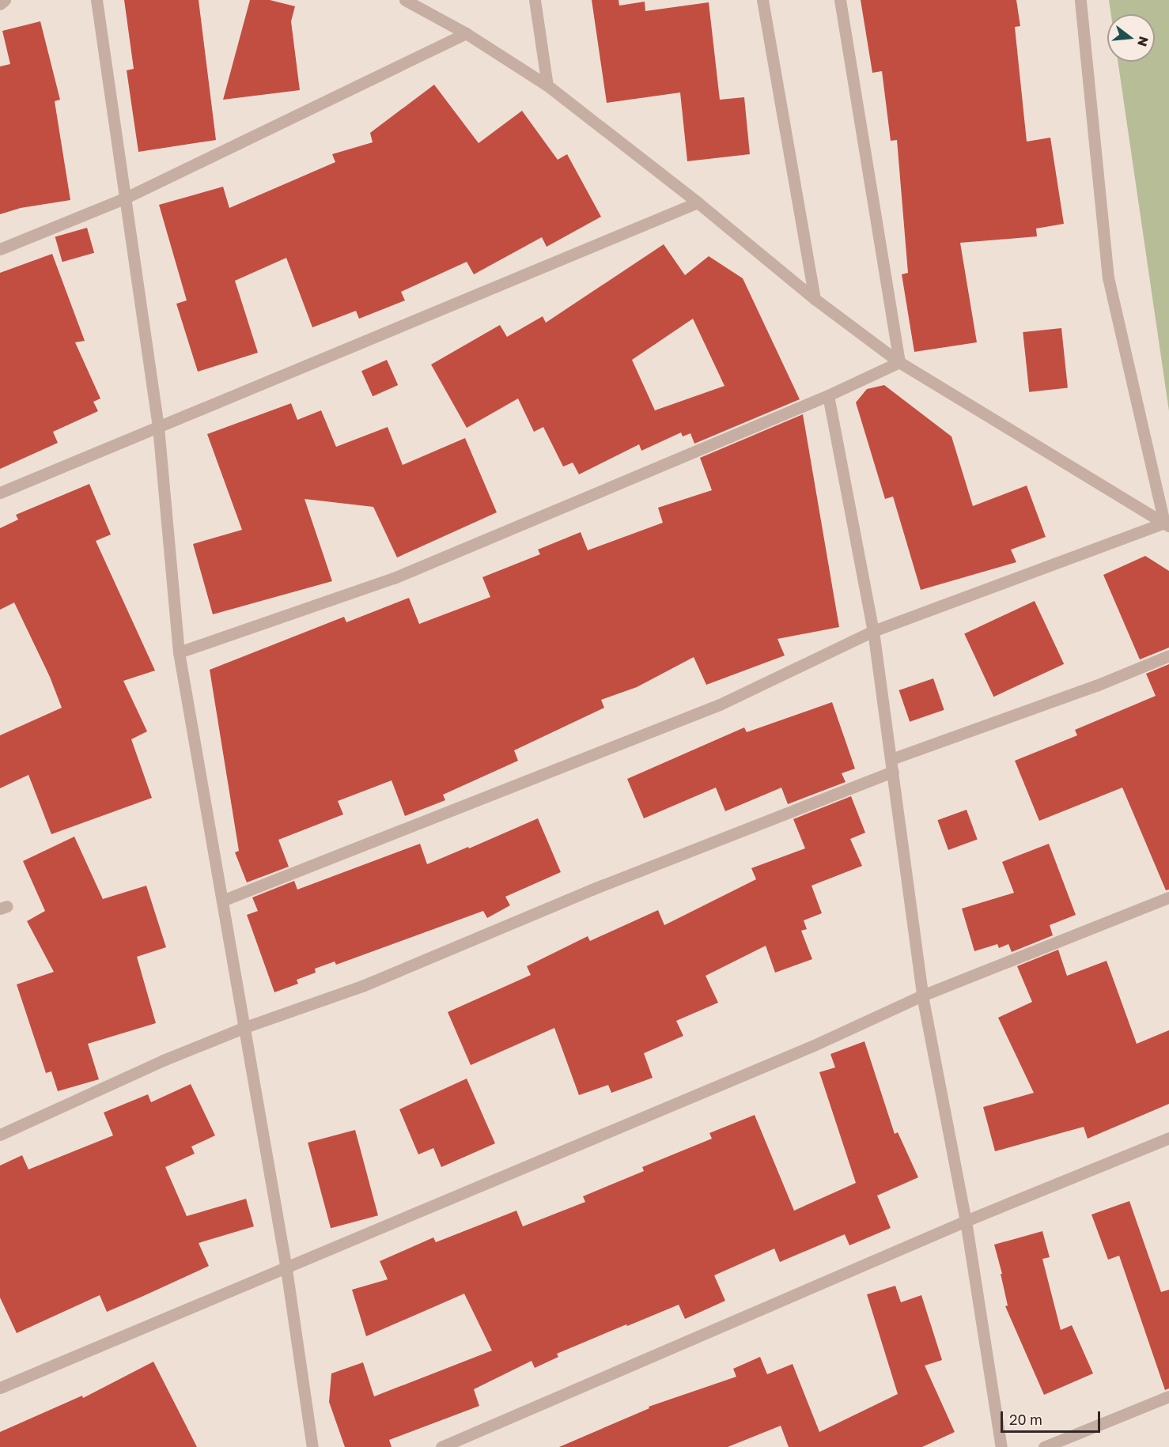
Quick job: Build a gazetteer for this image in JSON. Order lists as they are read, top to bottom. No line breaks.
{"scale_bar":"20 m","north":"right"}
